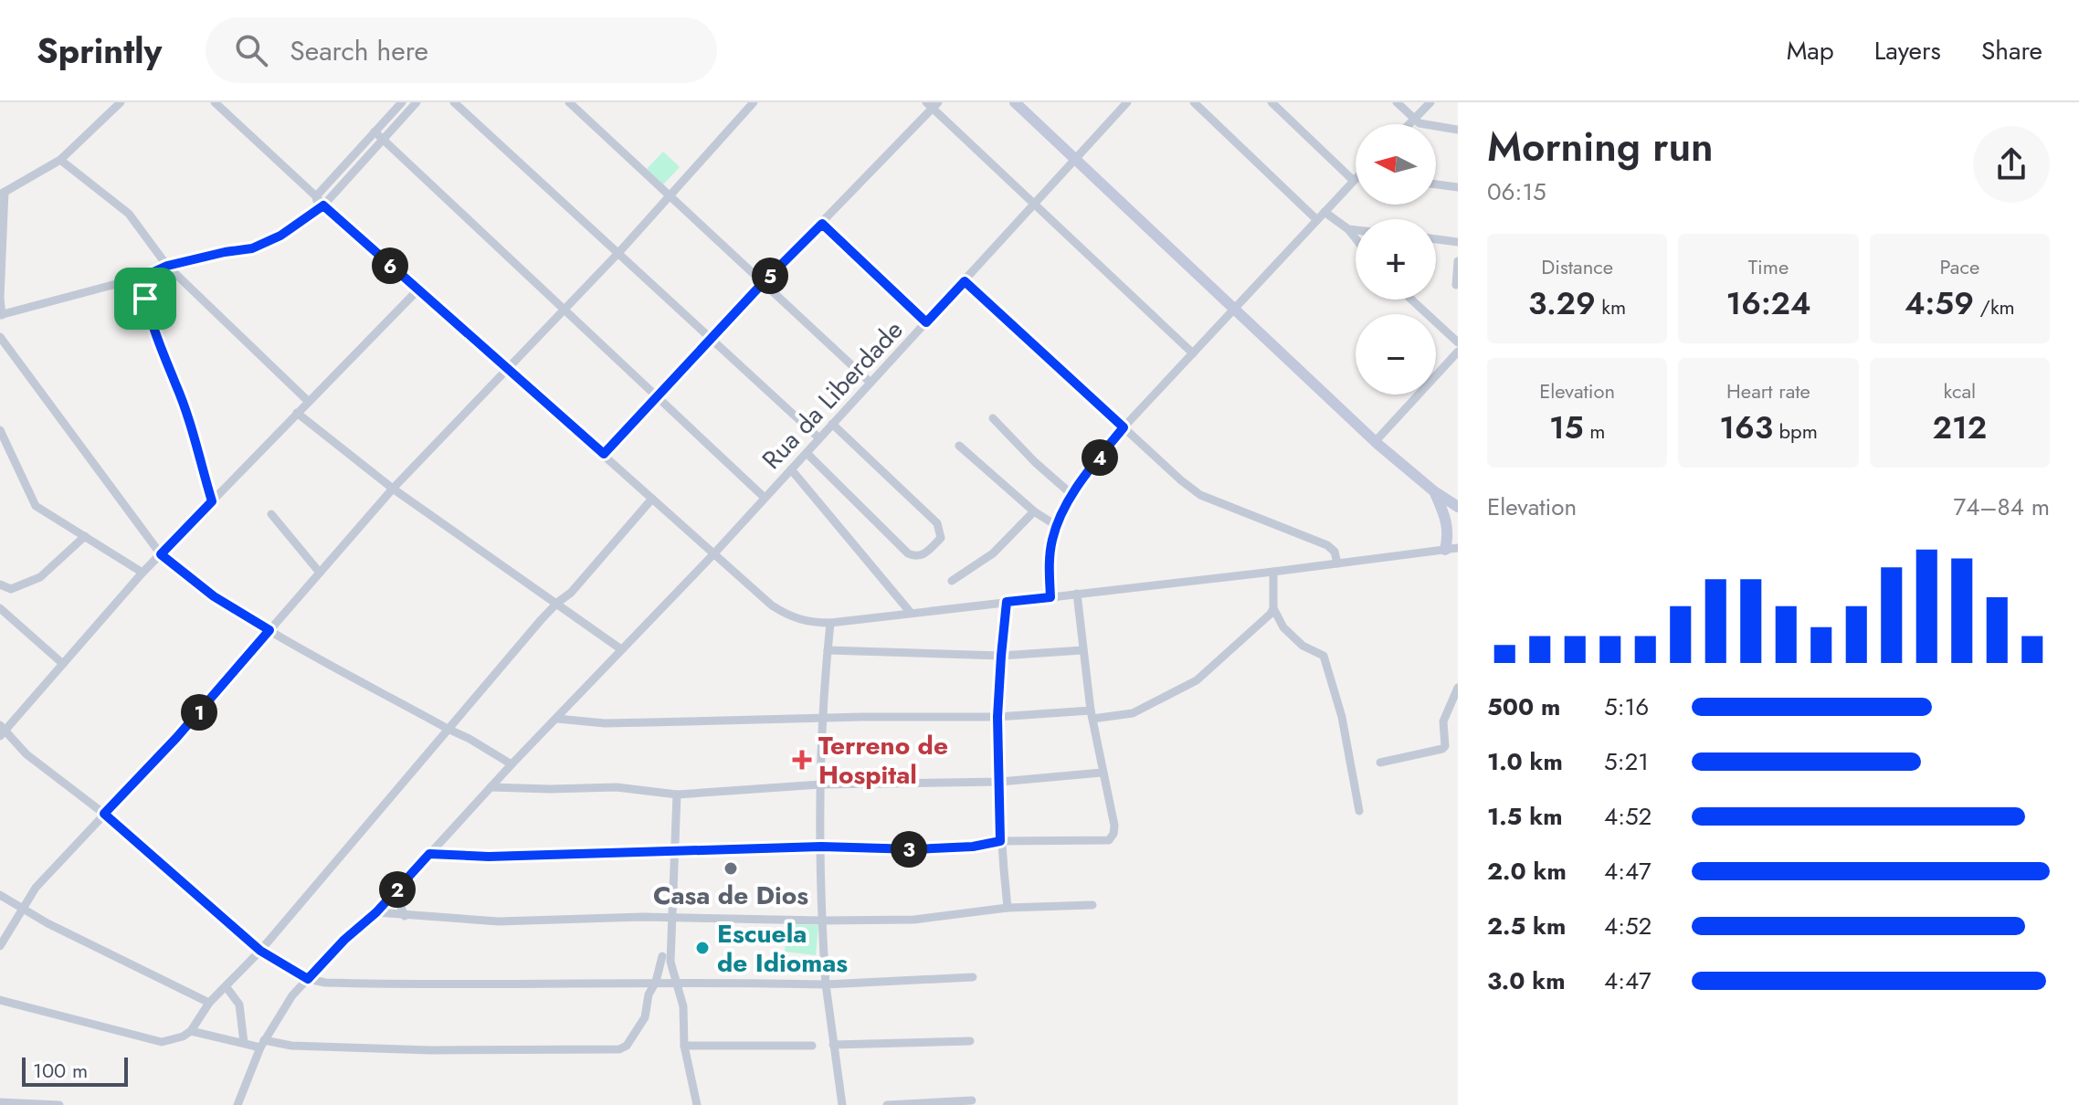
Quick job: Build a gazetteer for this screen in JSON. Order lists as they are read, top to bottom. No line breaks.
{"streets":{"street":["Rua da Liberdade"]},"places":{"health":["Terreno de Hospital"],"other":["Casa de Dios","Escuela de Idiomas"]},"scale_bar":"100 m","north":"left","page":{"header":"Sprintly","search":"Search here","nav":["Map","Layers","Share"],"heading":["Morning run","06:15"],"map_buttons":["+","−"],"stats":[["Distance","3.29 km"],["Time","16:24"],["Pace","4:59 /km"],["Elevation","15 m"],["Heart rate","163 bpm"],["kcal","212"]],"pins":["6","5","4","1","3","2"],"chart":["Elevation","74–84 m"],"list":[{"name":"500 m","note":"5:16"},{"name":"1.0 km","note":"5:21"},{"name":"1.5 km","note":"4:52"},{"name":"2.0 km","note":"4:47"},{"name":"2.5 km","note":"4:52"},{"name":"3.0 km","note":"4:47"}],"scale":"100 m"}}
